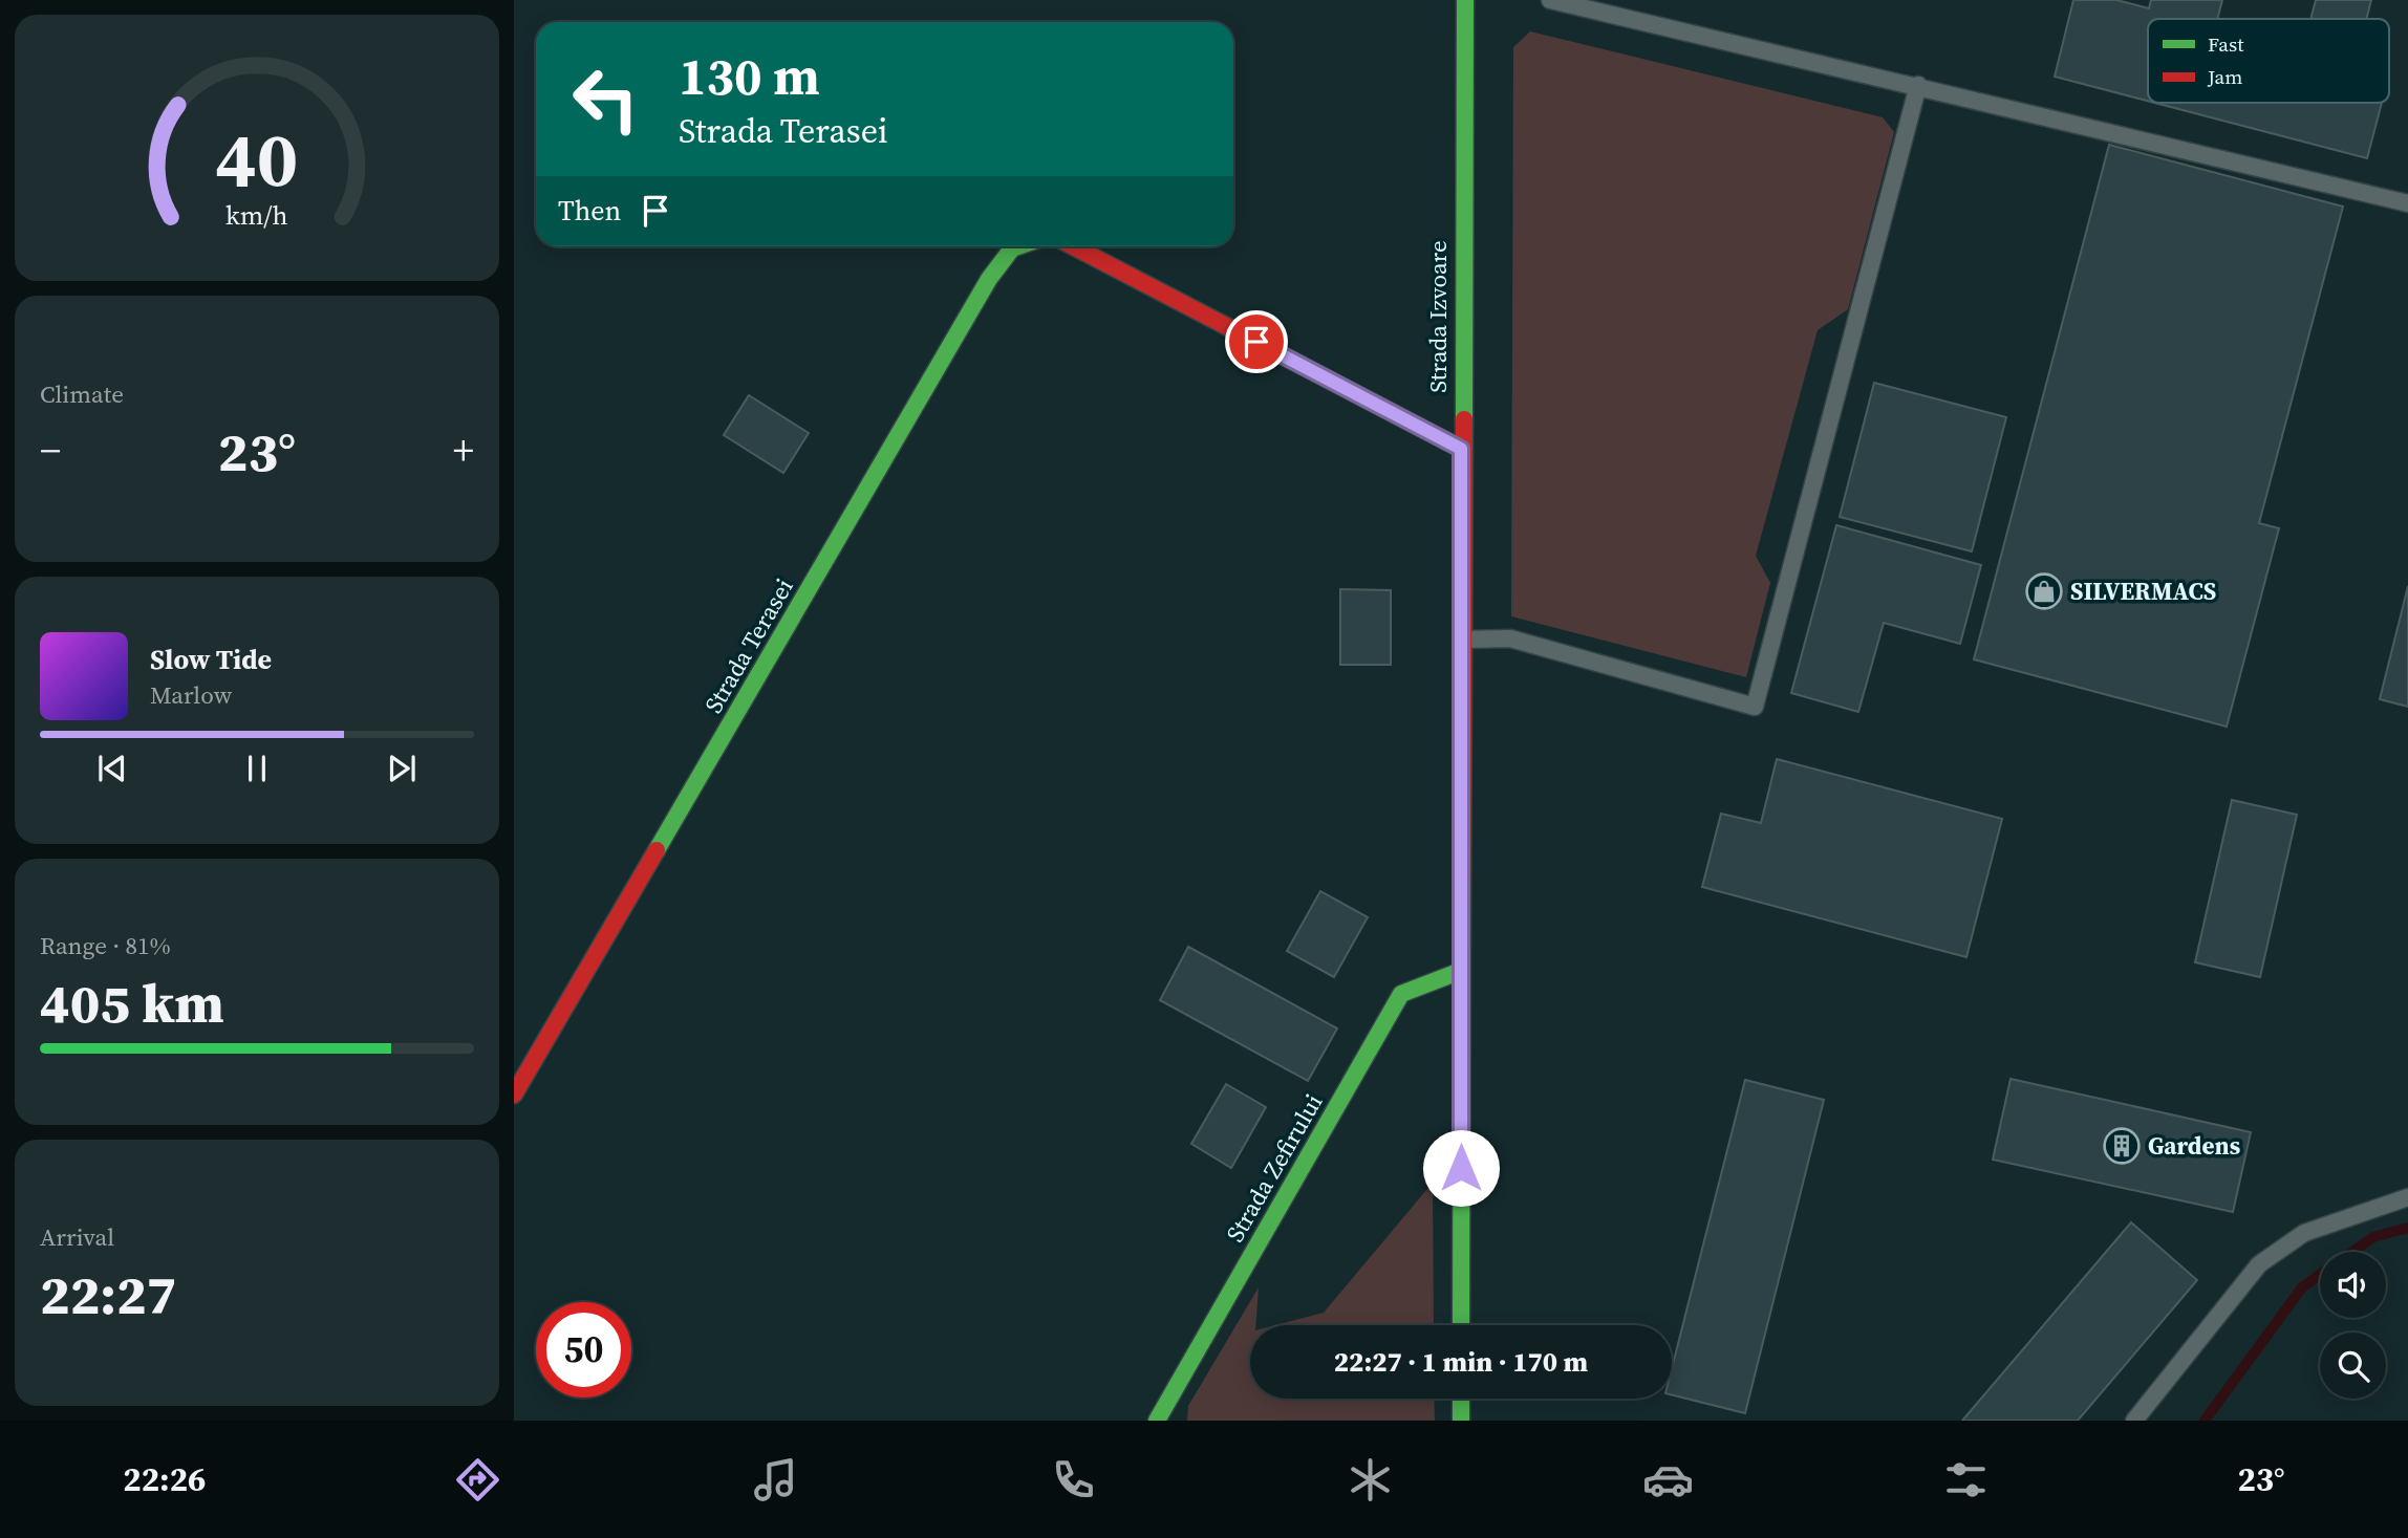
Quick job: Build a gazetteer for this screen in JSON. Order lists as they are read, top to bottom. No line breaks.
{"streets":{"street":["Strada Izvoare","Strada Terasei","Strada Zefirului"]},"crossings":[["Strada Izvoare","Strada Zefirului"]],"places":{"shop":["SILVERMACS"],"building":["Gardens"]},"legend":["Fast","Jam"],"page":{"turn":["130 m","Strada Terasei"],"then":"Then","tile":["Climate",["Range · 81%","405 km"],["Arrival","22:27"]],"heat":["−","23°","+"],"song":["Slow Tide","Marlow"],"limit":"50","trip":"22:27 · 1 min · 170 m","tabs":["22:26","23°"],"gauge":["40","km/h"]}}
